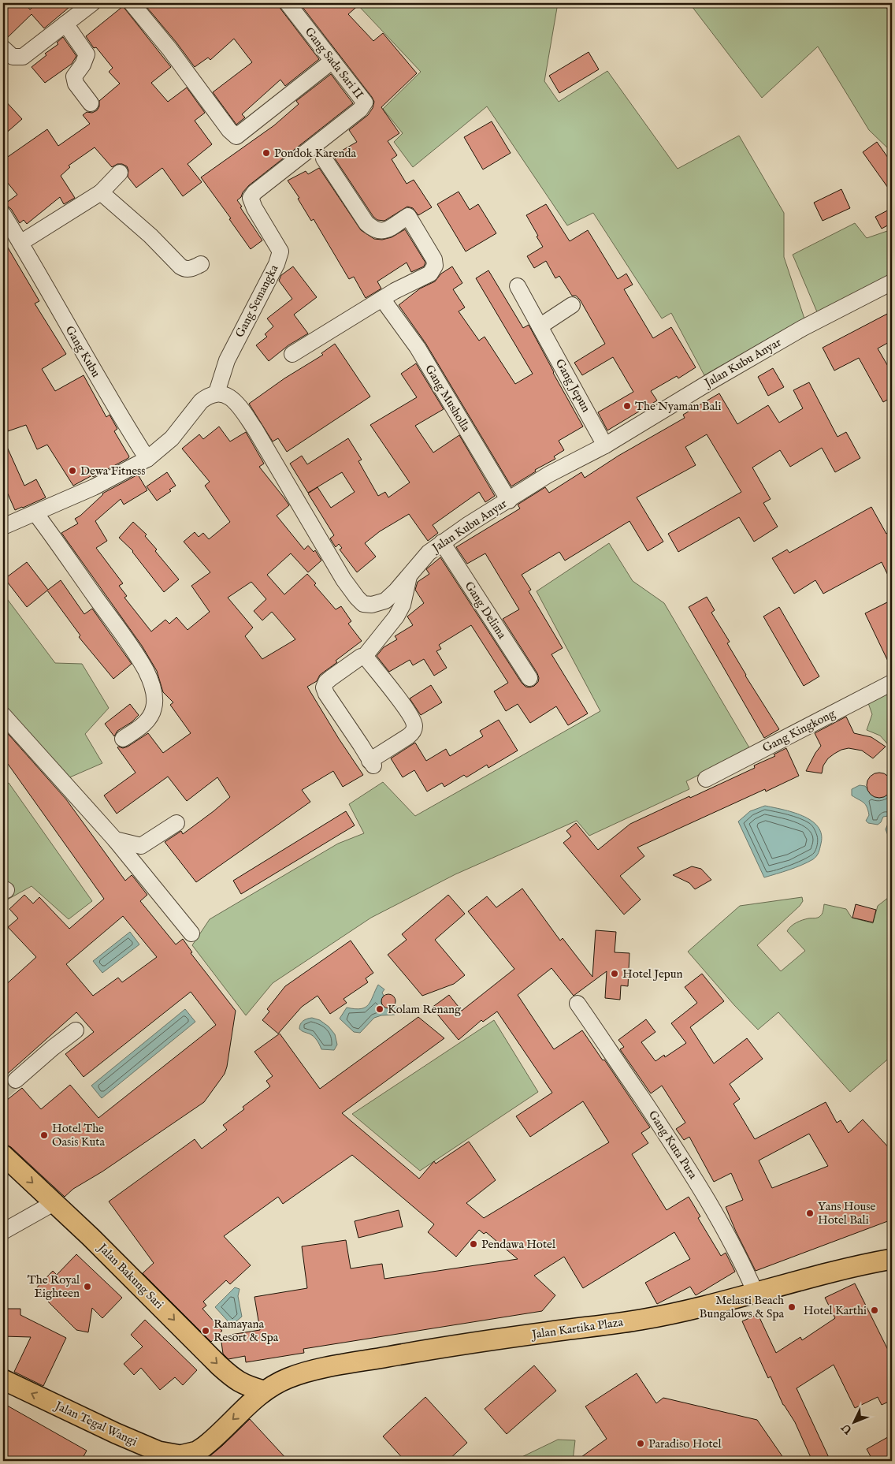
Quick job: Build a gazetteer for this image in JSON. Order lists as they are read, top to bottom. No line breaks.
{"streets":{"main road":["Jalan Bakung Sari","Jalan Kartika Plaza","Jalan Tegal Wangi"],"street":["Gang Sada Sari II","Gang Semangka","Gang Kubu","Jalan Kubu Anyar","Gang Jepun","Gang Musholla","Gang Delima","Gang Kingkong","Gang Kuta Pura"]},"crossings":[["Gang Sada Sari II","Gang Semangka"],["Gang Semangka","Jalan Kubu Anyar"],["Jalan Kubu Anyar","Gang Jepun"],["Jalan Kubu Anyar","Gang Musholla"],["Jalan Kubu Anyar","Gang Delima"],["Gang Kuta Pura","Jalan Kartika Plaza"],["Jalan Bakung Sari","Jalan Kartika Plaza"],["Jalan Bakung Sari","Jalan Tegal Wangi"],["Jalan Kartika Plaza","Jalan Tegal Wangi"]],"one_way":["Jalan Bakung Sari","Jalan Tegal Wangi"],"places":["Pondok Karenda","The Nyaman Bali","Dewa Fitness","Hotel Jepun","Kolam Renang","Hotel The Oasis Kuta","Yans House Hotel Bali","Pendawa Hotel","The Royal Eighteen","Melasti Beach Bungalows & Spa","Hotel Karthi","Ramayana Resort & Spa","Paradiso Hotel"],"north":"bottom left"}
